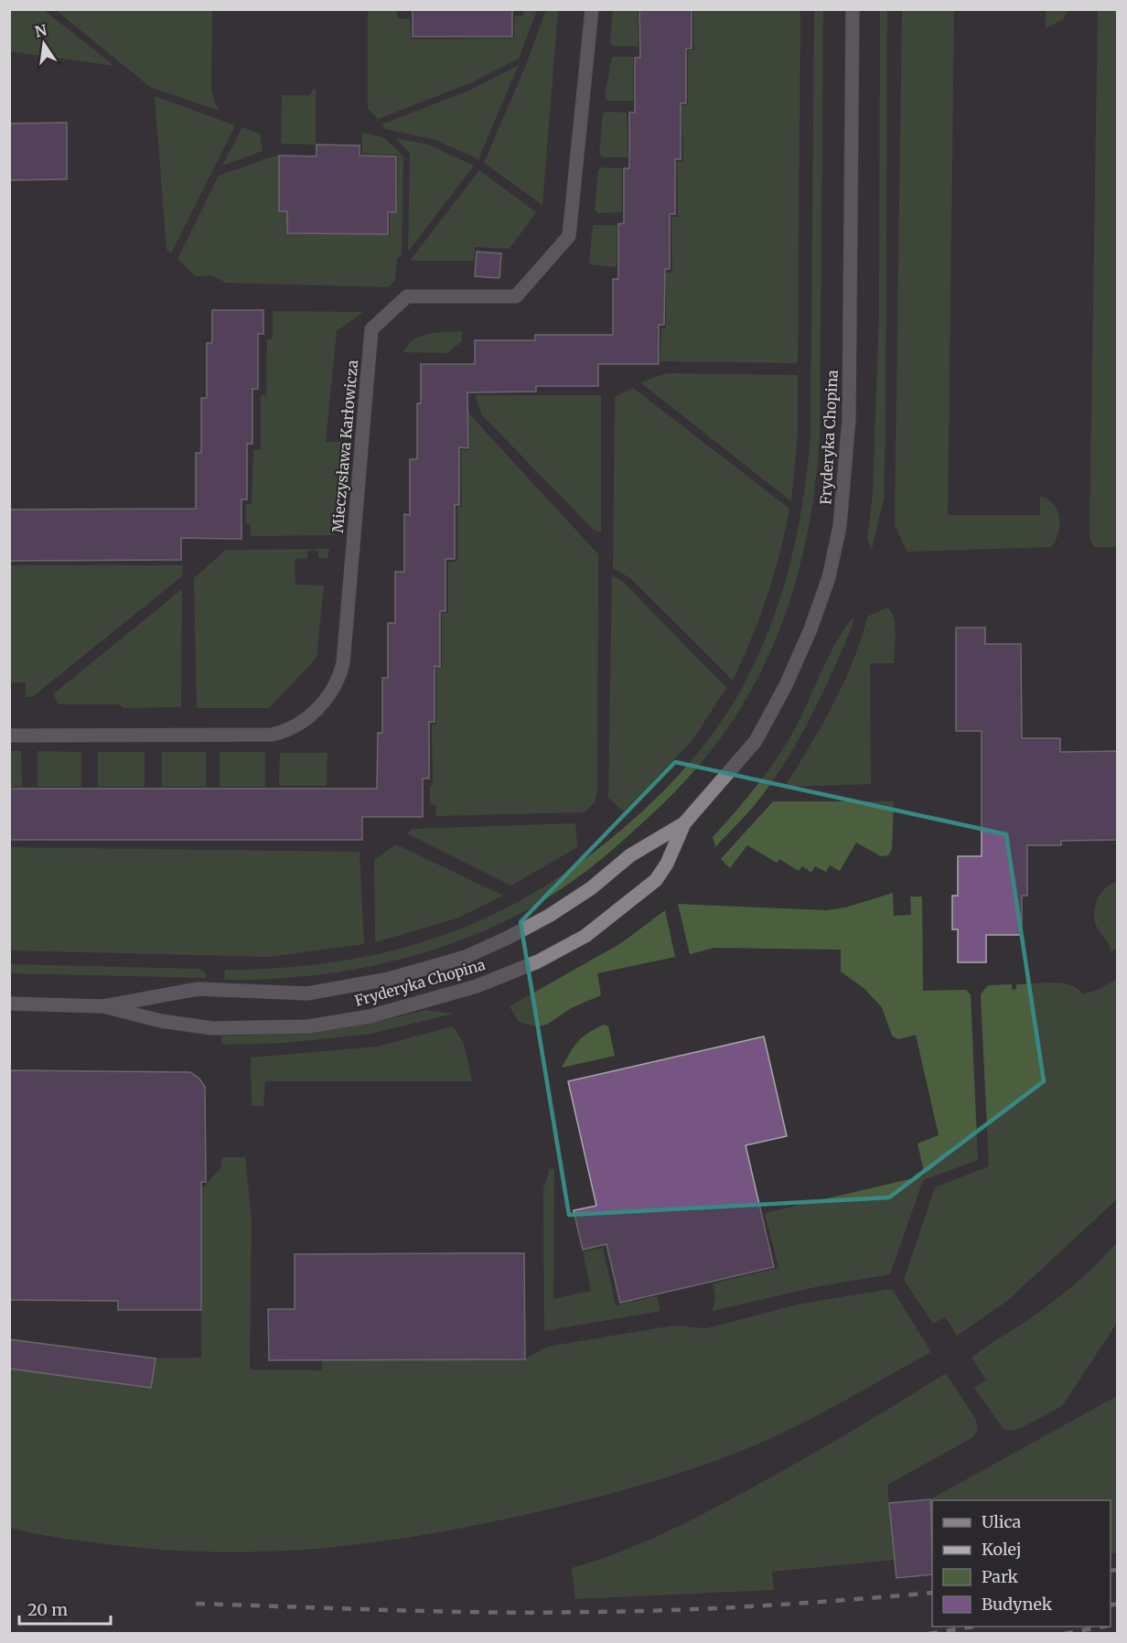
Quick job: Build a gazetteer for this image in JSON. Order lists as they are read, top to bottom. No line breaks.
{"streets":{"street":["Fryderyka Chopina","Mieczysława Karłowicza"]},"legend":["Ulica","Kolej","Park","Budynek"],"scale_bar":"20 m","north":"top"}
